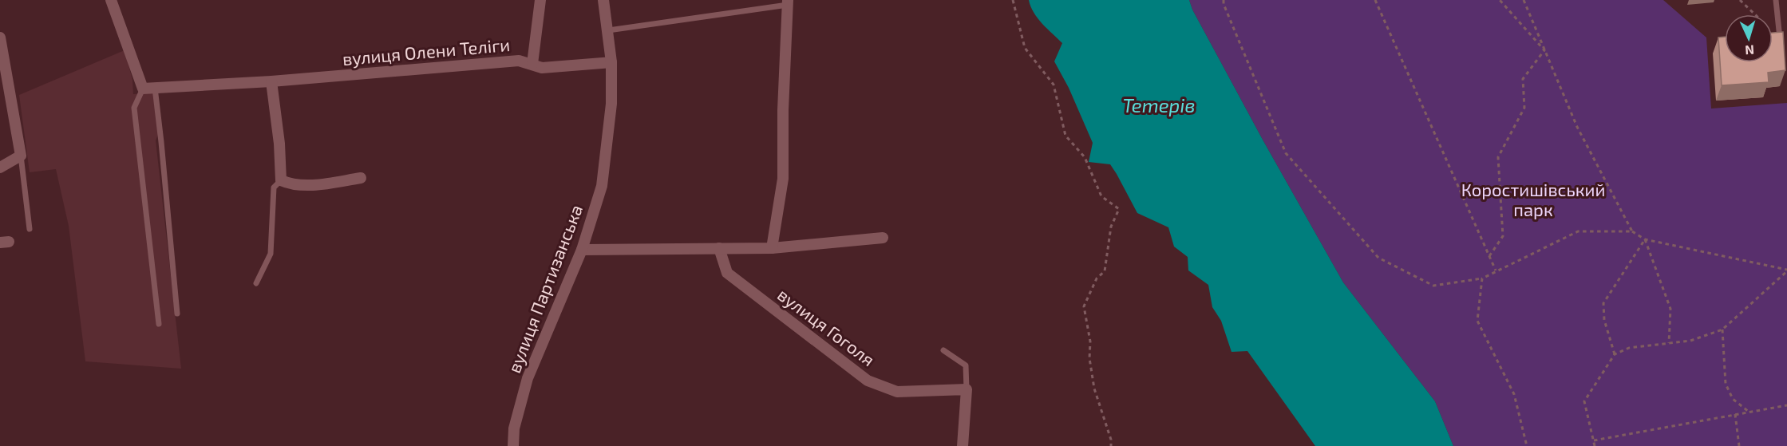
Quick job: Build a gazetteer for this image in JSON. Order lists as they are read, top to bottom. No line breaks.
{"streets":{"street":["вулиця Олени Теліги","вулиця Партизанська","вулиця Гоголя"]},"crossings":[["вулиця Олени Теліги","вулиця Партизанська"]],"water":["Тетерів"],"parks":["Коростишівський парк"],"north":"bottom"}
